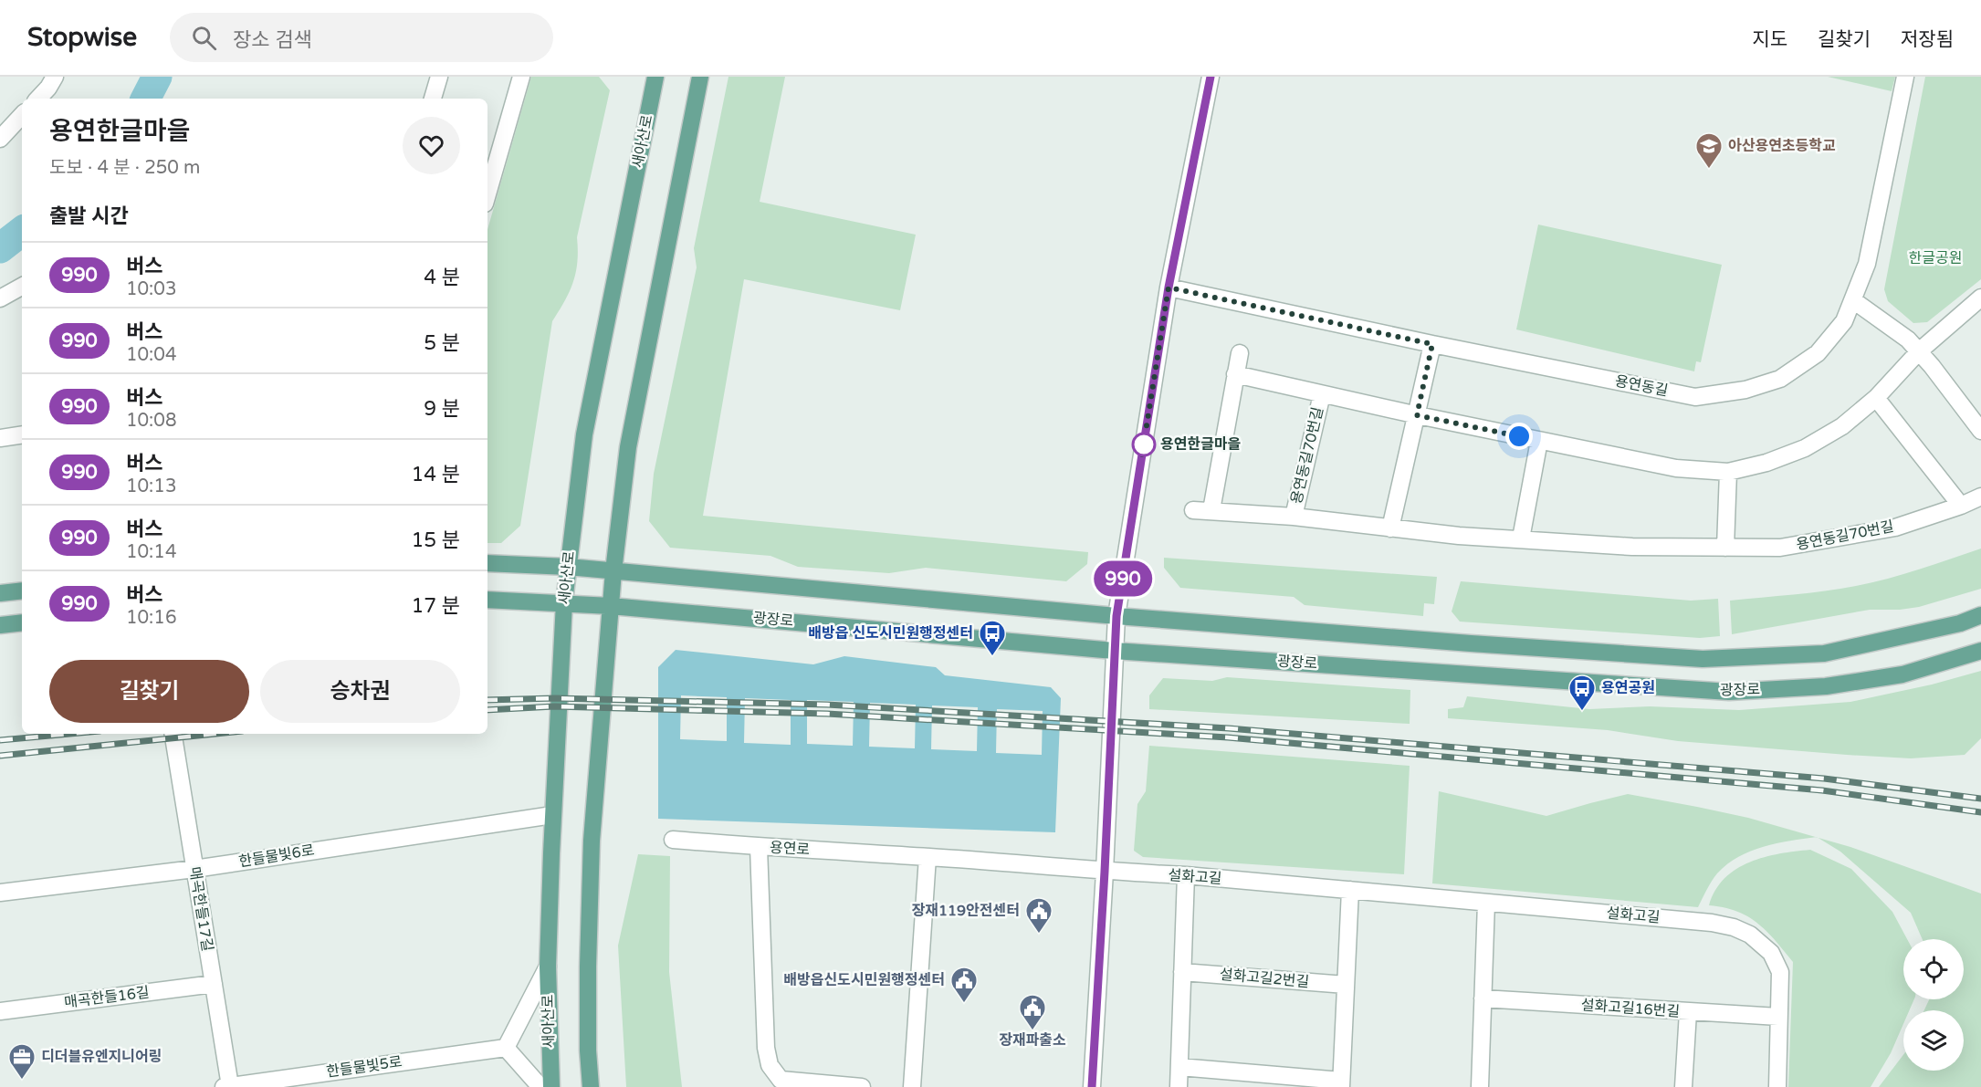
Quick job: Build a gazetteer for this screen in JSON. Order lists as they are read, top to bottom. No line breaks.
{"streets":{"main road":["새아산로","광장로"],"street":["용연동길","용연동길70번길","용연로","한들물빛6로","설화고길","매곡한들17길","설화고길2번길","매곡한들16길","설화고길16번길","한들물빛5로"]},"crossings":[["새아산로","광장로"],["새아산로","한들물빛6로"],["용연로","설화고길"],["한들물빛6로","매곡한들17길"],["설화고길","설화고길16번길"],["매곡한들17길","매곡한들16길"],["매곡한들17길","한들물빛5로"]],"parks":["한글공원"],"places":{"school or university":["아산용연초등학교"],"other":["용연한글마을"],"bus stop":["배방읍 신도시민원행정센터","용연공원"],"public building":["장재119안전센터","배방읍신도시민원행정센터","장재파출소"],"office":["디더블유엔지니어링"]},"lines":["bus line 990"],"page":{"header":"Stopwise","search":"장소 검색","nav":["지도","길찾기","저장됨"],"on_map":"990","heading":[["용연한글마을","도보 · 4 분 · 250 m"],"출발 시간"],"list":[{"mark":"990","name":"버스","note":"10:03","value":"4 분"},{"mark":"990","name":"버스","note":"10:04","value":"5 분"},{"mark":"990","name":"버스","note":"10:08","value":"9 분"},{"mark":"990","name":"버스","note":"10:13","value":"14 분"},{"mark":"990","name":"버스","note":"10:14","value":"15 분"},{"mark":"990","name":"버스","note":"10:16","value":"17 분"}],"buttons":["길찾기","승차권"]}}
